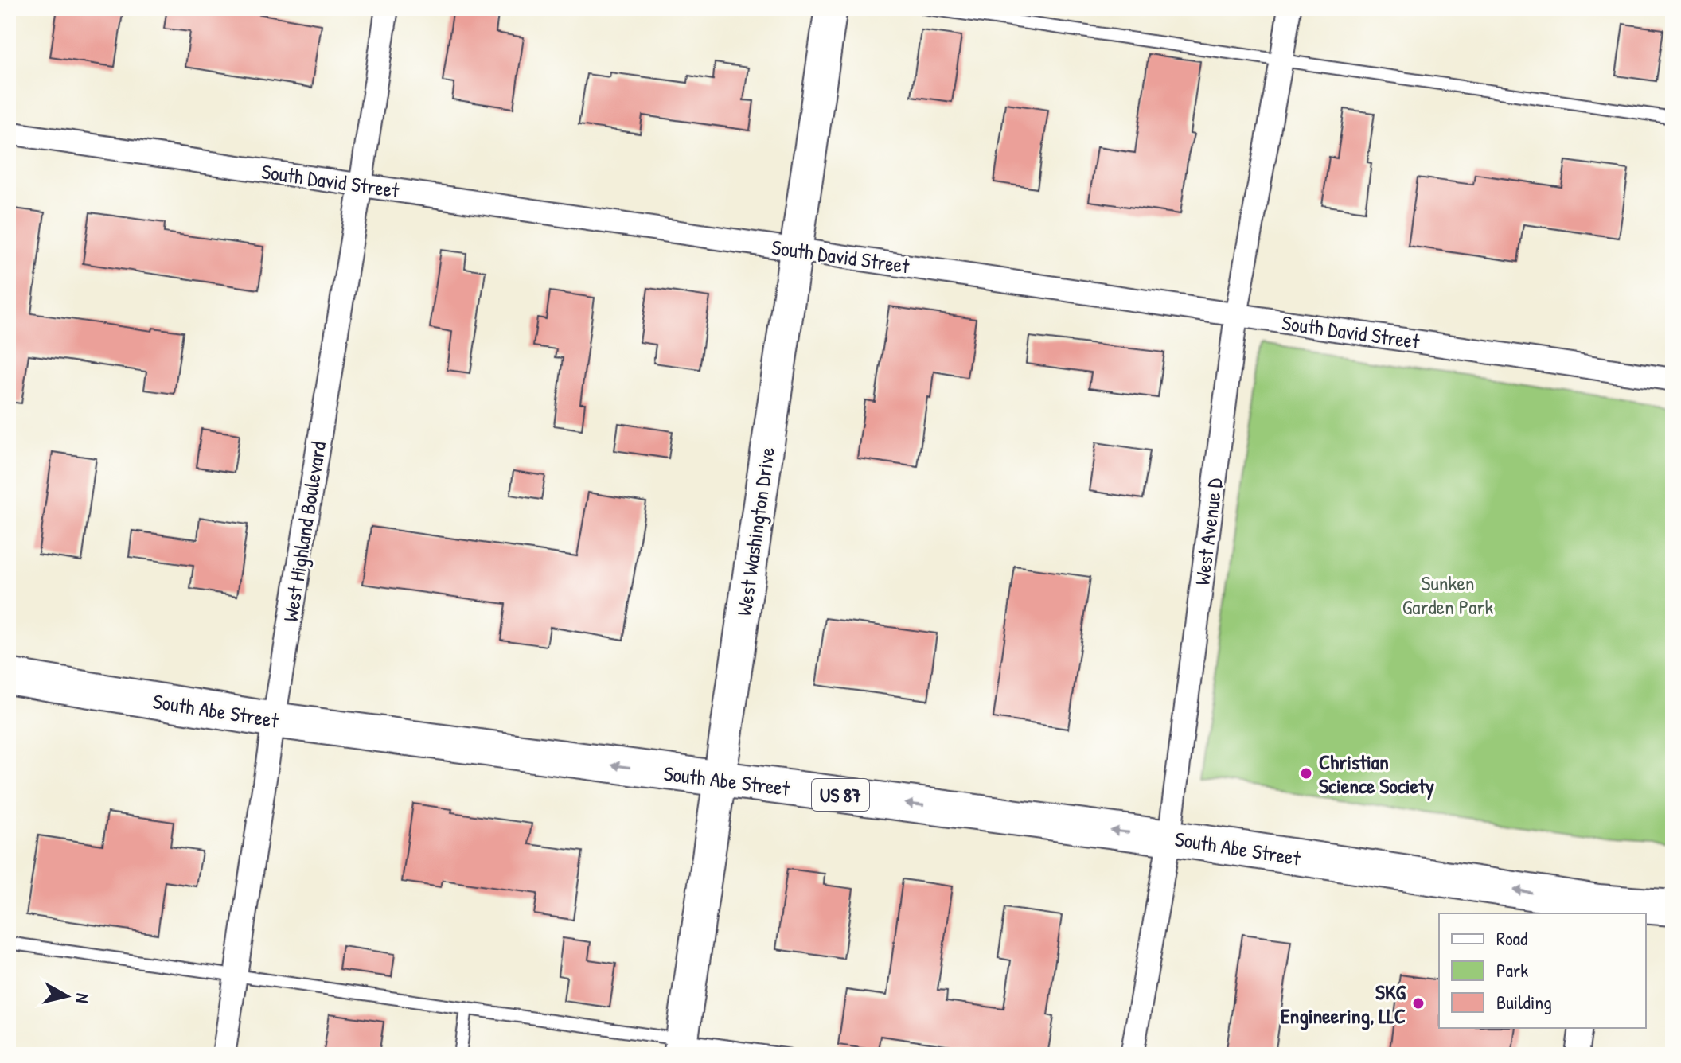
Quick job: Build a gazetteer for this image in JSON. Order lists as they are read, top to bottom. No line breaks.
{"streets":{"main road":["South Abe Street","US 87"],"street":["South David Street","West Highland Boulevard","West Washington Drive","West Avenue D"]},"crossings":[["South David Street","West Highland Boulevard"],["South David Street","West Washington Drive"],["South David Street","West Avenue D"],["West Highland Boulevard","South Abe Street"],["West Washington Drive","South Abe Street"],["West Avenue D","South Abe Street"]],"one_way":["South Abe Street"],"parks":["Sunken Garden Park"],"places":["Christian Science Society","SKG Engineering, LLC"],"legend":["Road","Park","Building"],"north":"right"}
